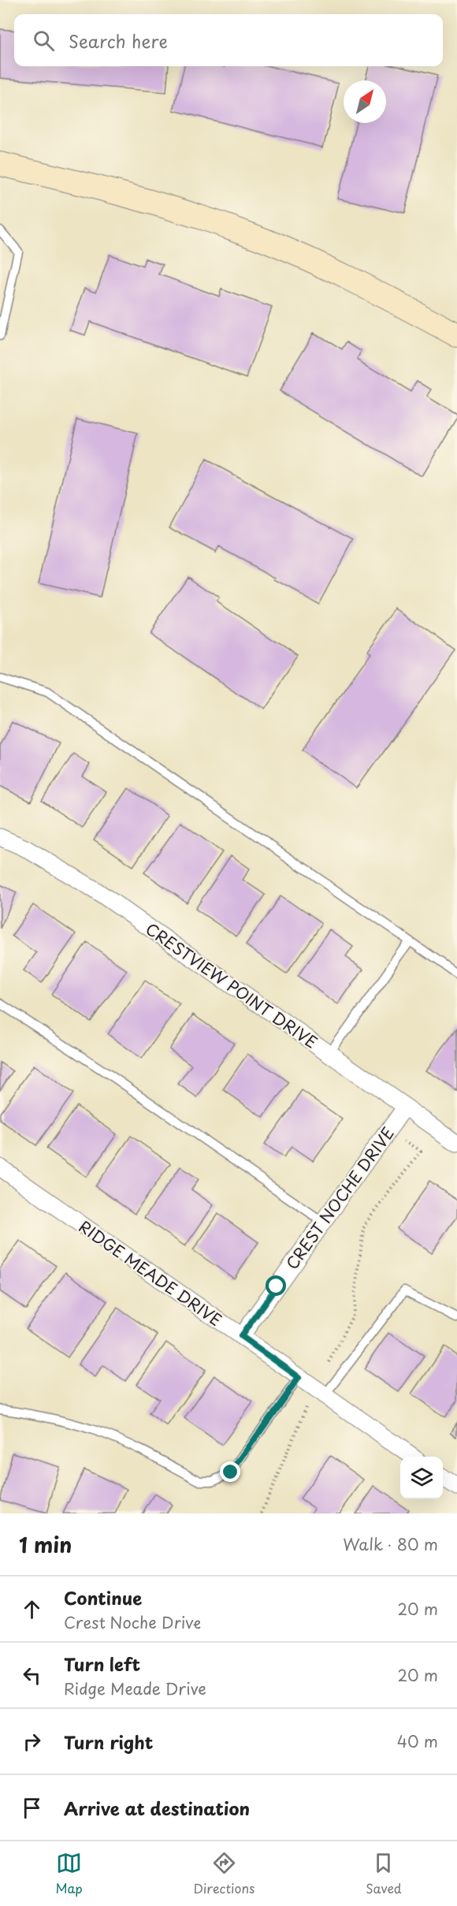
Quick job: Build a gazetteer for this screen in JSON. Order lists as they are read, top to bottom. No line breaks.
{"streets":{"street":["CRESTVIEW POINT DRIVE","CREST NOCHE DRIVE","RIDGE MEADE DRIVE"]},"crossings":[["CRESTVIEW POINT DRIVE","CREST NOCHE DRIVE"],["CREST NOCHE DRIVE","RIDGE MEADE DRIVE"]],"north":"top right","page":{"search":"Search here","heading":["1 min","Walk · 80 m"],"list":[["Continue","Crest Noche Drive","20 m"],["Turn left","Ridge Meade Drive","20 m"],["Turn right","40 m"],"Arrive at destination"],"nav":["Map","Directions","Saved"]}}
